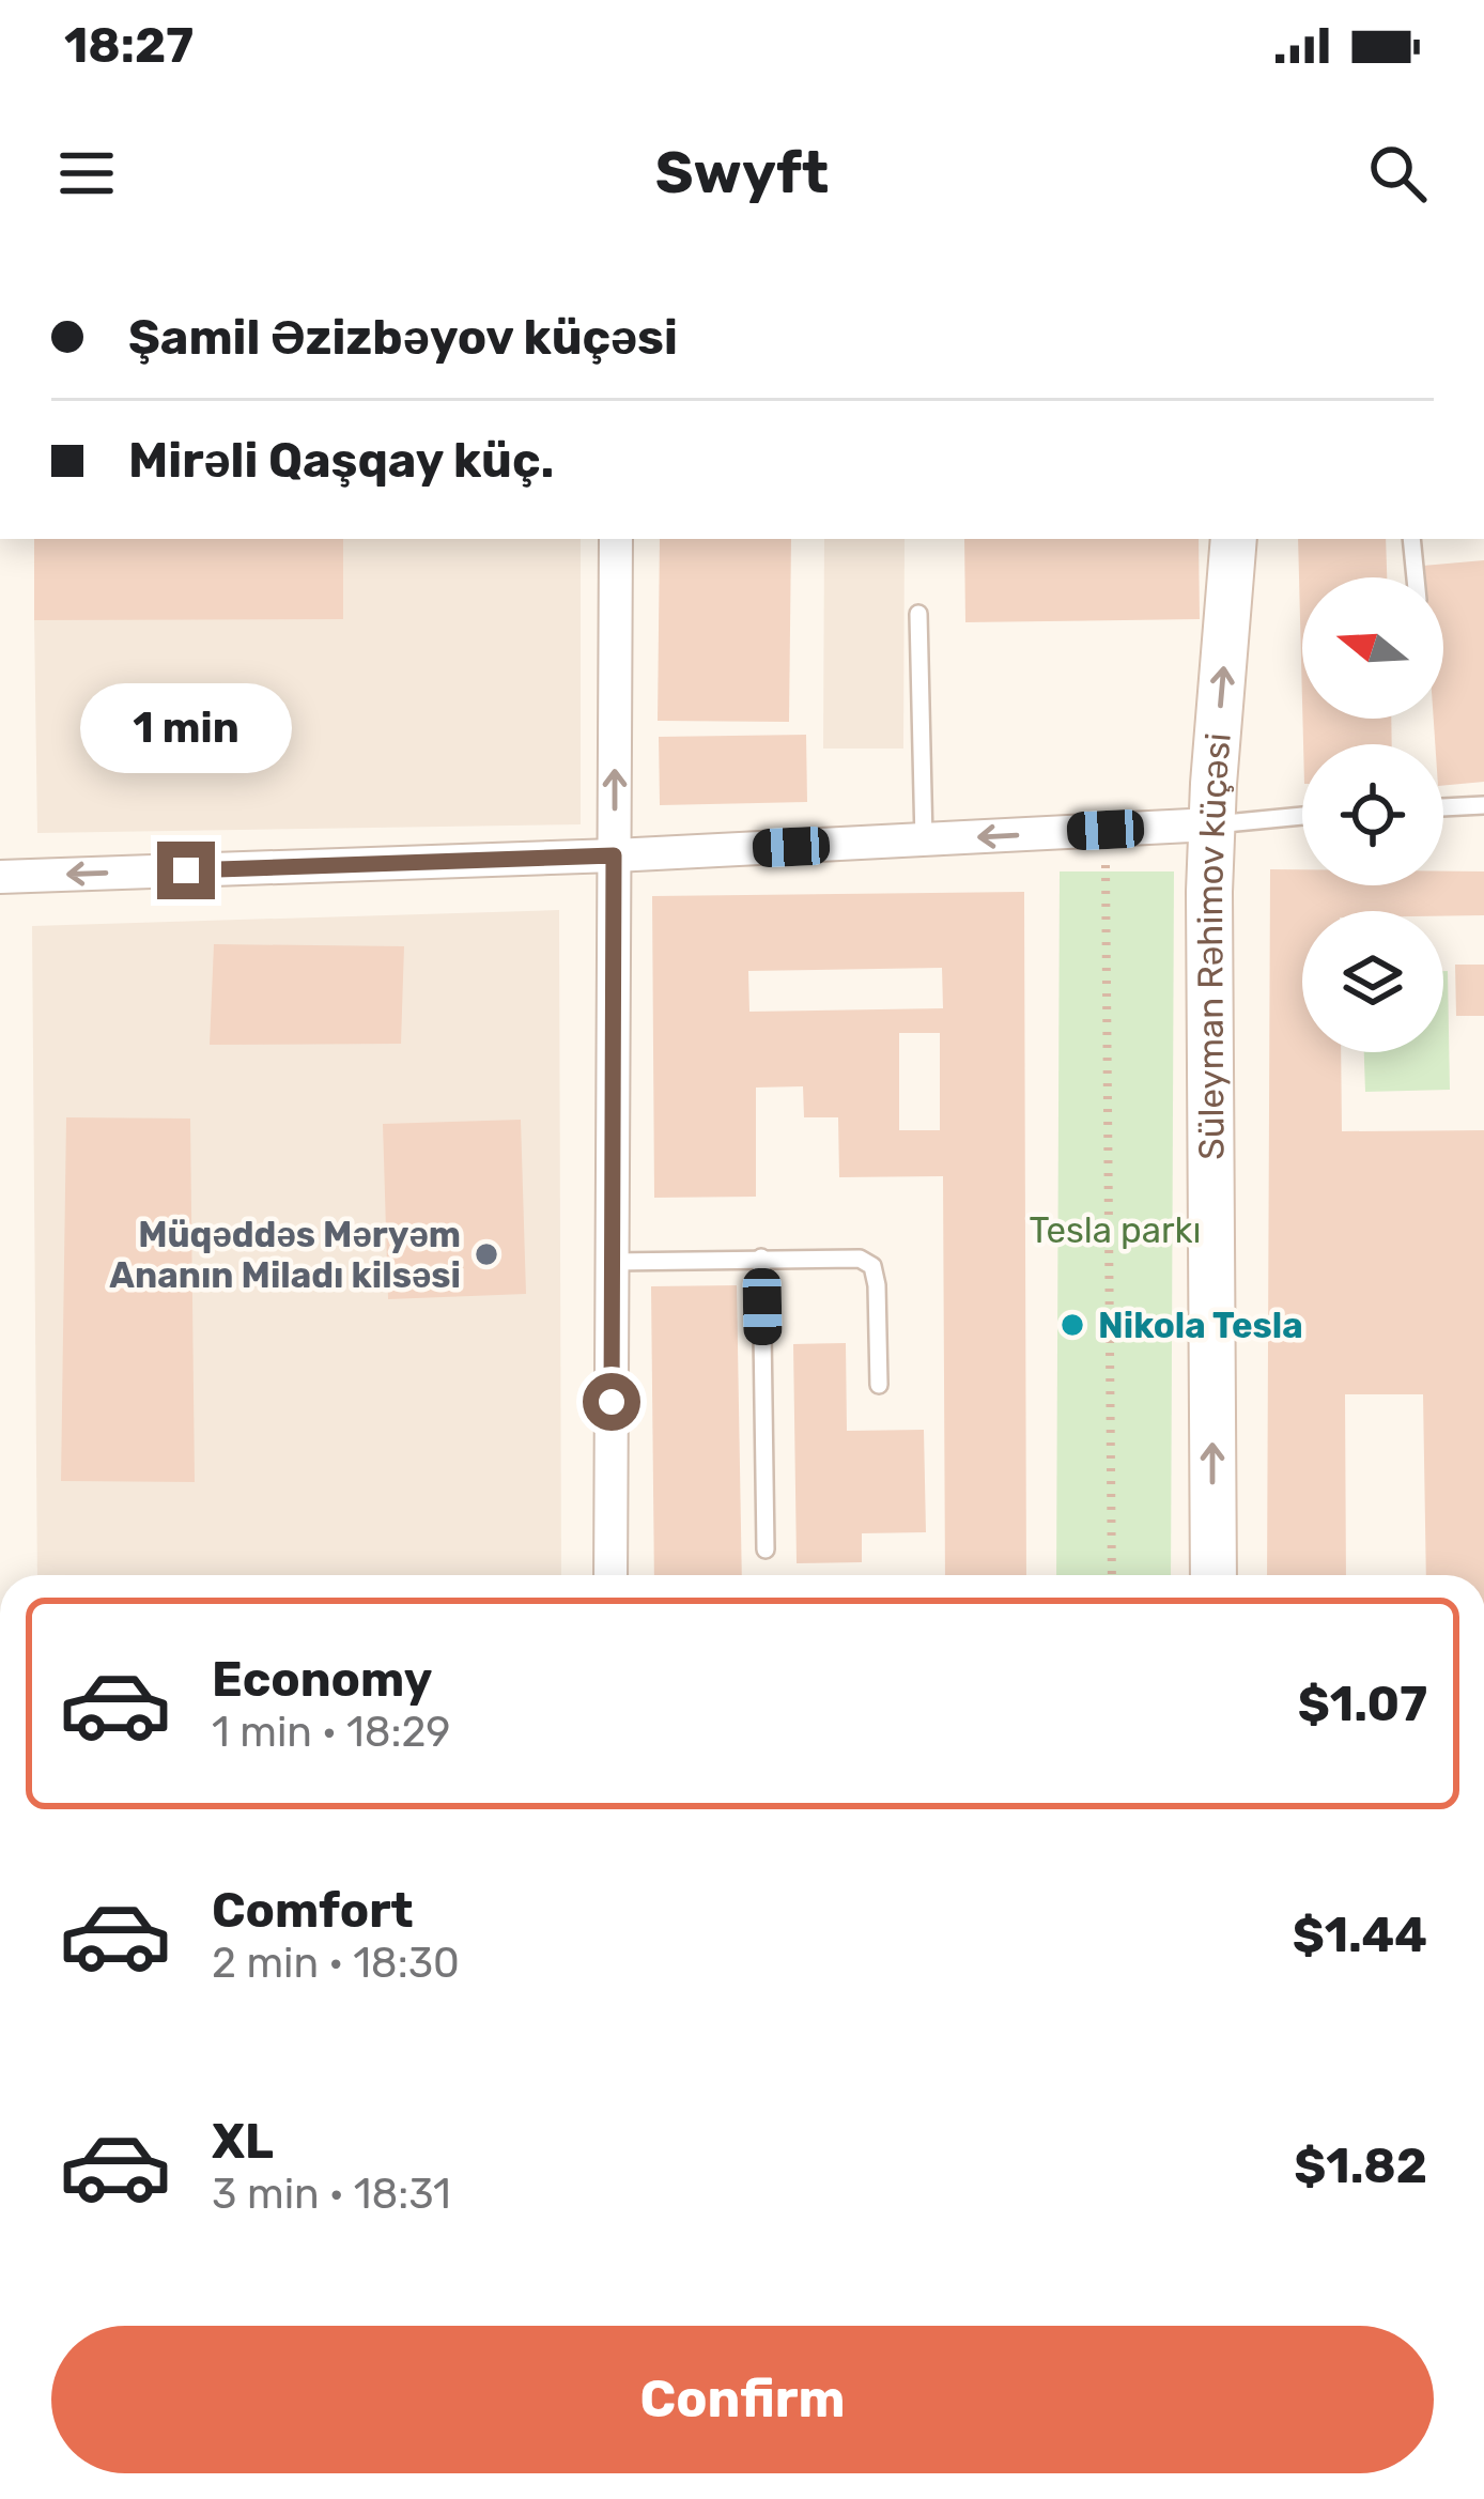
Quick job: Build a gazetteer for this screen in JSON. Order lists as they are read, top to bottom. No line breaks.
{"streets":{"main road":["Süleyman Rəhimov küçəsi"]},"one_way":["Süleyman Rəhimov küçəsi"],"parks":["Tesla parkı"],"places":["Müqəddəs Məryəm Ananın Miladı kilsəsi","Nikola Tesla"],"north":"left","page":{"status":"18:27","header":"Swyft","banner":["Şamil Əzizbəyov küçəsi","Mirəli Qaşqay küç."],"bubble":"1 min","list":[{"name":"Economy","note":"1 min · 18:29","value":"$1.07"},{"name":"Comfort","note":"2 min · 18:30","value":"$1.44"},{"name":"XL","note":"3 min · 18:31","value":"$1.82"}],"buttons":"Confirm"}}
